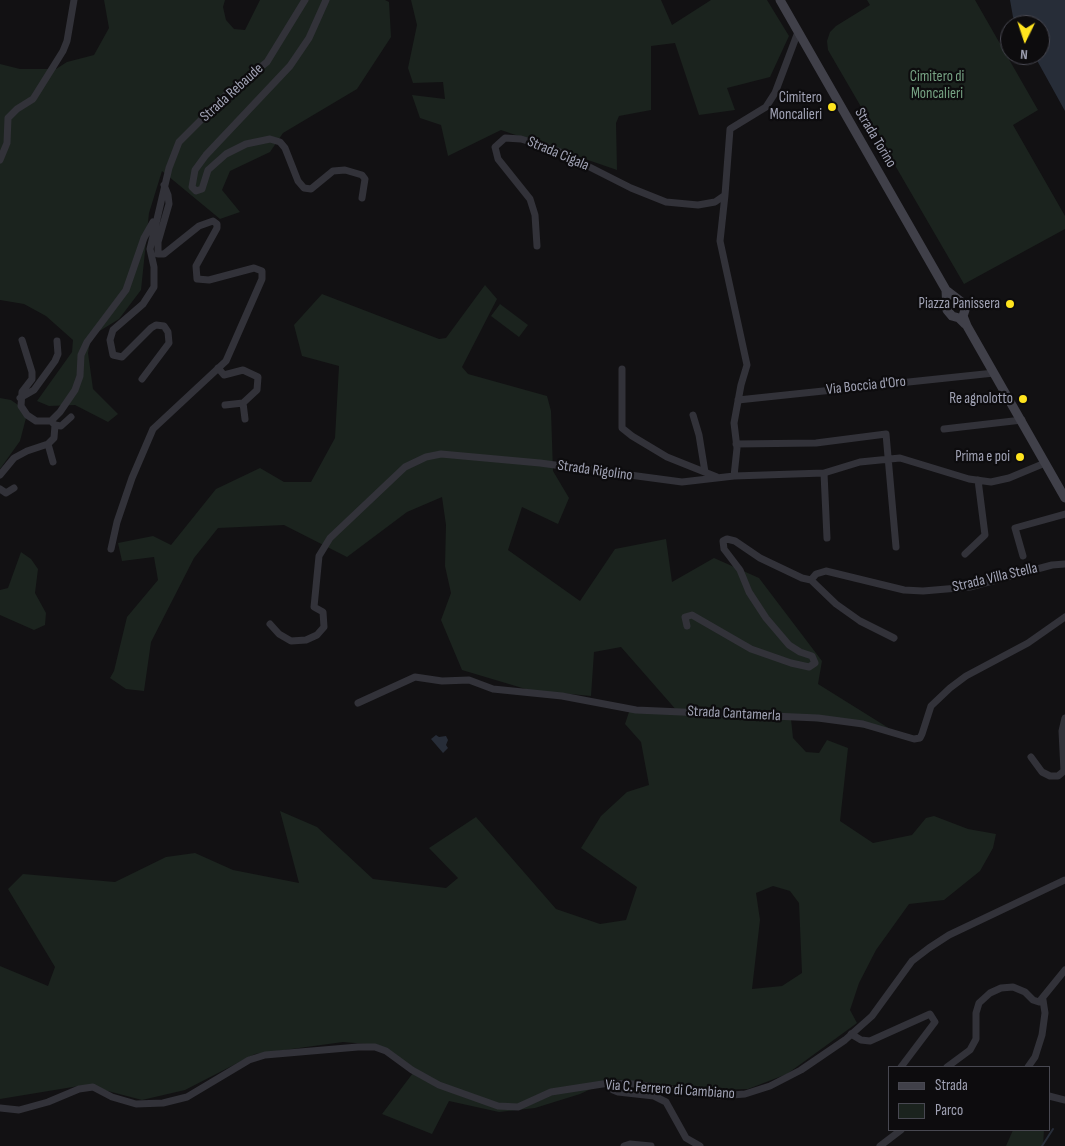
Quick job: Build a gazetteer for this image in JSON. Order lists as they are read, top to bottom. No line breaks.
{"streets":{"main road":["Strada Torino"],"street":["Strada Rebaude","Strada Cigala","Via Boccia d'Oro","Strada Rigolino","Strada Villa Stella","Strada Cantamerla","Via C. Ferrero di Cambiano"]},"crossings":[["Strada Torino","Via Boccia d'Oro"],["Strada Torino","Strada Rigolino"]],"parks":["Cimitero di Moncalieri"],"places":["Cimitero Moncalieri","Piazza Panissera","Re agnolotto","Prima e poi"],"legend":["Strada","Parco"],"north":"bottom"}
